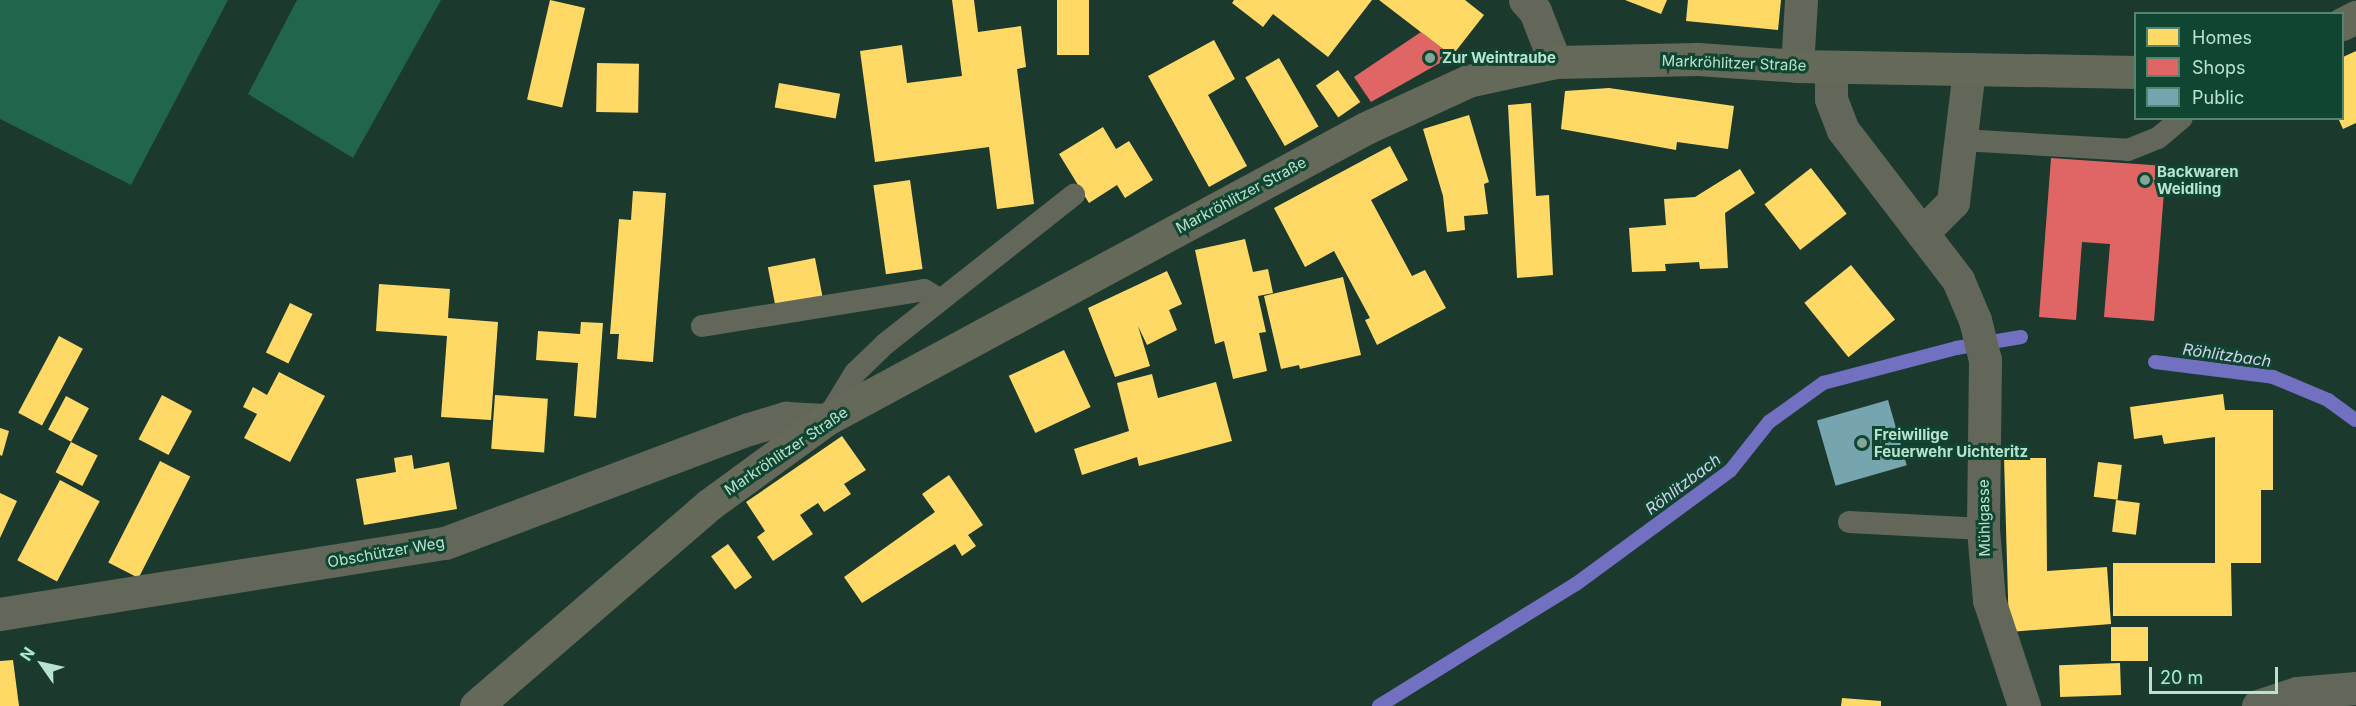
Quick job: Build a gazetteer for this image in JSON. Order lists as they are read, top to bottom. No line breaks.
{"streets":{"main road":["Markröhlitzer Straße"],"street":["Mühlgasse","Obschützer Weg"]},"crossings":[["Markröhlitzer Straße","Mühlgasse"],["Markröhlitzer Straße","Obschützer Weg"]],"water":["Röhlitzbach"],"places":["Zur Weintraube","Backwaren Weidling","Freiwillige Feuerwehr Uichteritz"],"legend":["Homes","Shops","Public"],"scale_bar":"20 m","north":"top left"}
